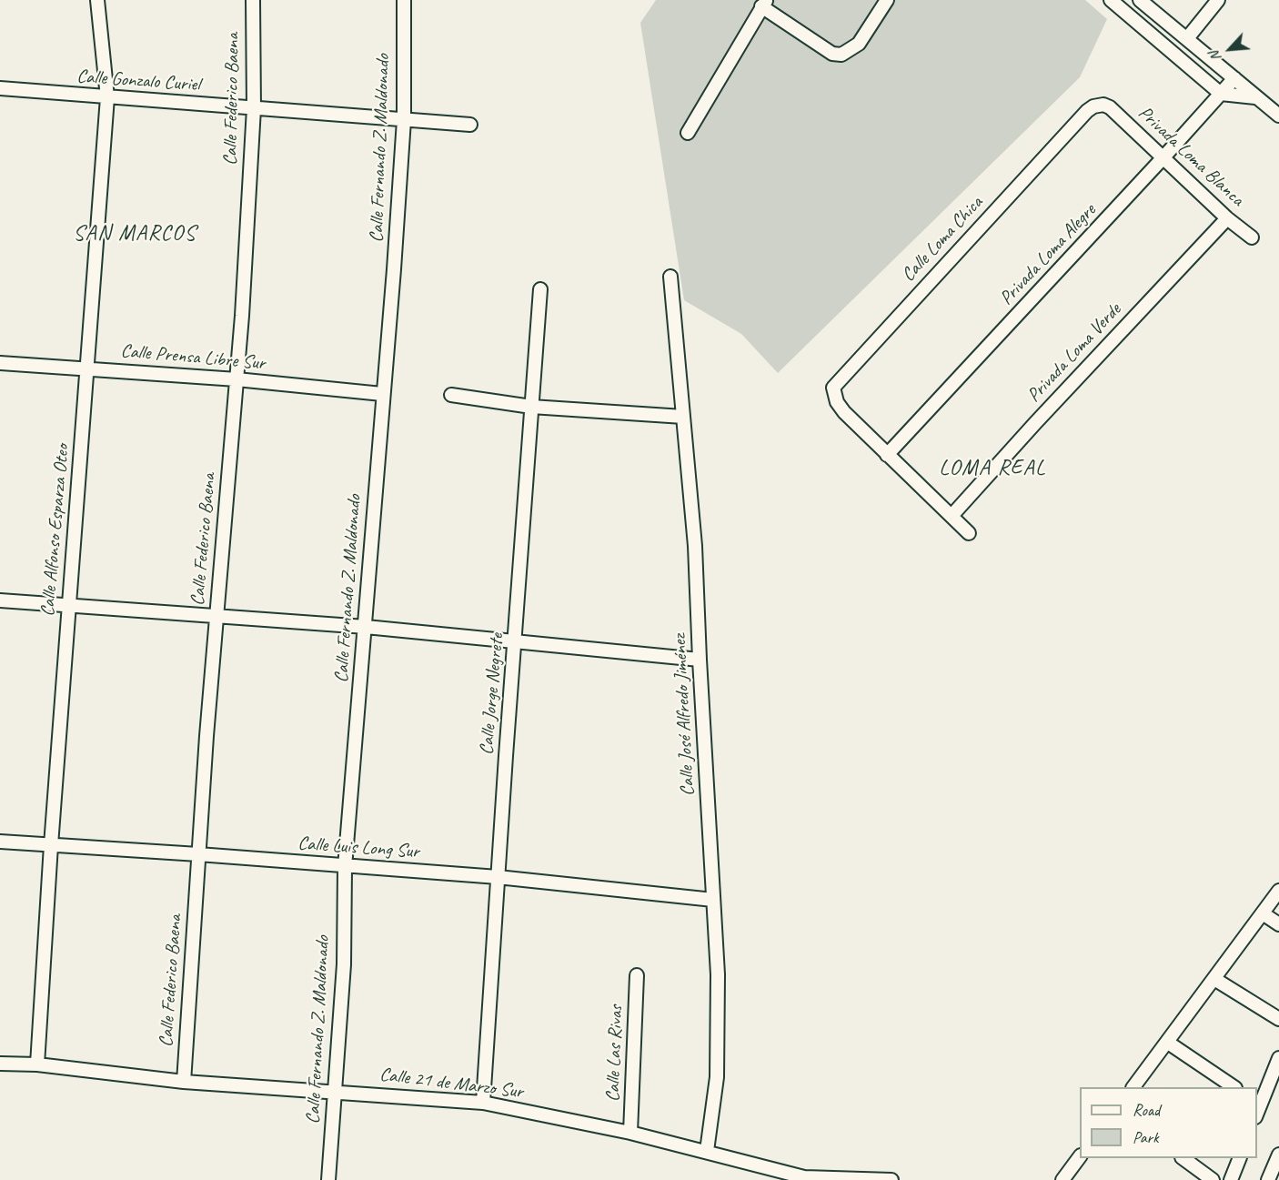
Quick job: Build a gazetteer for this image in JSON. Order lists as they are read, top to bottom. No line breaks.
{"streets":{"street":["Calle Gonzalo Curiel","Calle Federico Baena","Calle Fernando Z. Maldonado","Privada Loma Blanca","Calle Loma Chica","Privada Loma Alegre","Privada Loma Verde","Calle Prensa Libre Sur","Calle Alfonso Esparza Oteo","Calle Jorge Negrete","Calle José Alfredo Jiménez","Calle Luis Long Sur","Calle Las Rivas","Calle 21 de Marzo Sur"]},"crossings":[["Calle Gonzalo Curiel","Calle Federico Baena"],["Calle Gonzalo Curiel","Calle Fernando Z. Maldonado"],["Calle Gonzalo Curiel","Calle Alfonso Esparza Oteo"],["Calle Federico Baena","Calle Prensa Libre Sur"],["Calle Federico Baena","Calle Luis Long Sur"],["Calle Federico Baena","Calle 21 de Marzo Sur"],["Calle Fernando Z. Maldonado","Calle Prensa Libre Sur"],["Calle Fernando Z. Maldonado","Calle Luis Long Sur"],["Calle Fernando Z. Maldonado","Calle 21 de Marzo Sur"],["Privada Loma Blanca","Calle Loma Chica"],["Privada Loma Blanca","Privada Loma Alegre"],["Privada Loma Blanca","Privada Loma Verde"],["Calle Loma Chica","Privada Loma Alegre"],["Calle Prensa Libre Sur","Calle Alfonso Esparza Oteo"],["Calle Alfonso Esparza Oteo","Calle Luis Long Sur"],["Calle Alfonso Esparza Oteo","Calle 21 de Marzo Sur"],["Calle Jorge Negrete","Calle Luis Long Sur"],["Calle Jorge Negrete","Calle 21 de Marzo Sur"],["Calle José Alfredo Jiménez","Calle Luis Long Sur"],["Calle José Alfredo Jiménez","Calle 21 de Marzo Sur"],["Calle Las Rivas","Calle 21 de Marzo Sur"]],"districts":["SAN MARCOS","LOMA REAL"],"legend":["Road","Park"],"north":"bottom left"}
